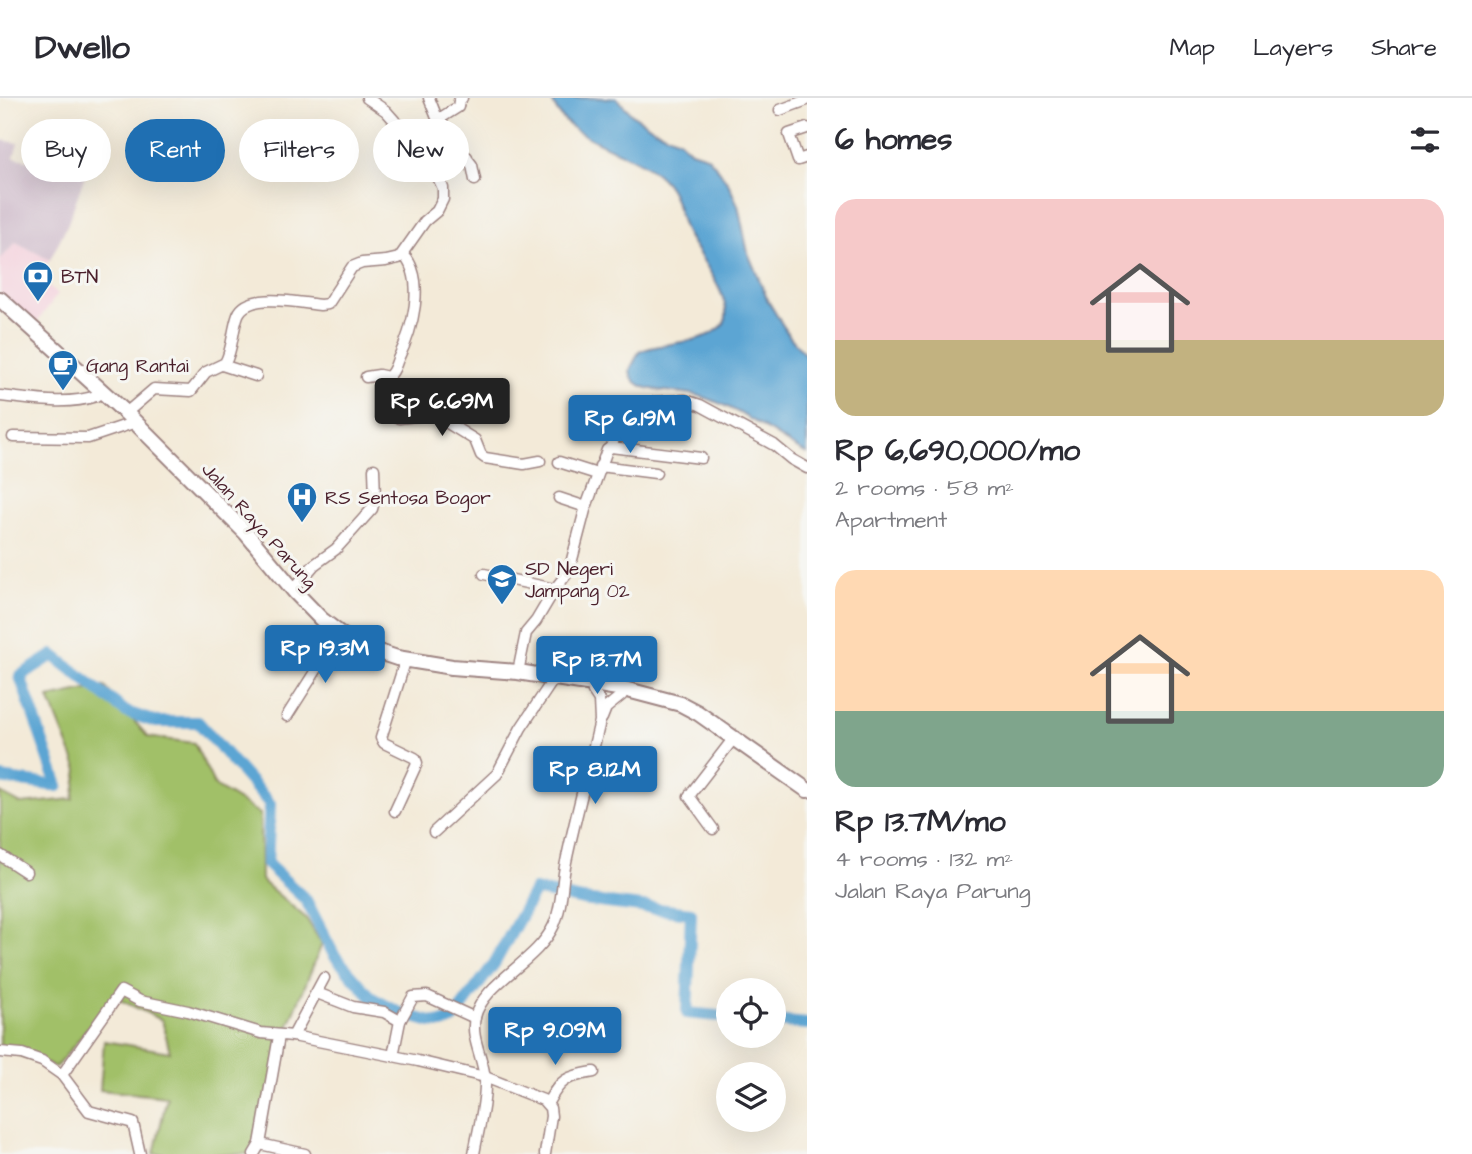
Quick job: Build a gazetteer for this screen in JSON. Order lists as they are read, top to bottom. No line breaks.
{"streets":{"highway":["Jalan Raya Parung"]},"places":{"bank":["BTN"],"cafe":["Gang Rantai"],"hospital":["RS Sentosa Bogor"],"school or university":["SD Negeri Jampang 02"]},"page":{"header":"Dwello","nav":["Map","Layers","Share"],"heading":"6 homes","chip":["Buy","Rent","Filters","New"],"list":[{"name":"Rp 6,690,000/mo","note":"2 rooms · 58 m² · Apartment"},{"name":"Rp 13.7M/mo","note":"4 rooms · 132 m² · Jalan Raya Parung"}],"price":["Rp 6.69M","Rp 6.19M","Rp 19.3M","Rp 13.7M","Rp 8.12M","Rp 9.09M"]}}
